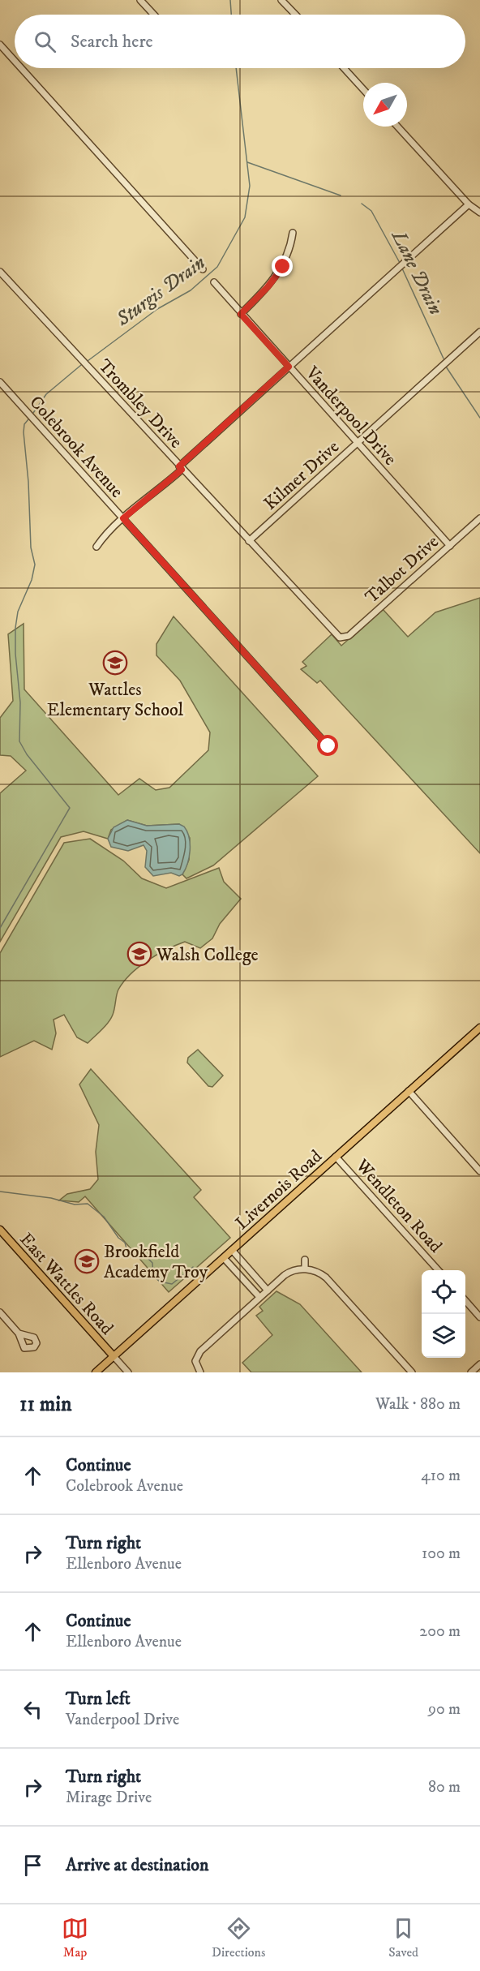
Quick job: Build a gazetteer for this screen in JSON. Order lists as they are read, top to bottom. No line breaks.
{"streets":{"main road":["Livernois Road","East Wattles Road"],"street":["Trombley Drive","Vanderpool Drive","Colebrook Avenue","Kilmer Drive","Talbot Drive","Wendleton Road"]},"crossings":[["Trombley Drive","Kilmer Drive"],["Trombley Drive","Talbot Drive"],["Vanderpool Drive","Kilmer Drive"],["Vanderpool Drive","Talbot Drive"],["Livernois Road","Wendleton Road"],["Livernois Road","East Wattles Road"]],"water":["Lane Drain","Sturgis Drain"],"places":{"school or university":["Wattles Elementary School","Walsh College","Brookfield Academy Troy"]},"north":"bottom left","page":{"search":"Search here","heading":["11 min","Walk · 880 m"],"list":[["Continue","Colebrook Avenue","410 m"],["Turn right","Ellenboro Avenue","100 m"],["Continue","Ellenboro Avenue","200 m"],["Turn left","Vanderpool Drive","90 m"],["Turn right","Mirage Drive","80 m"],"Arrive at destination"],"nav":["Map","Directions","Saved"]}}
